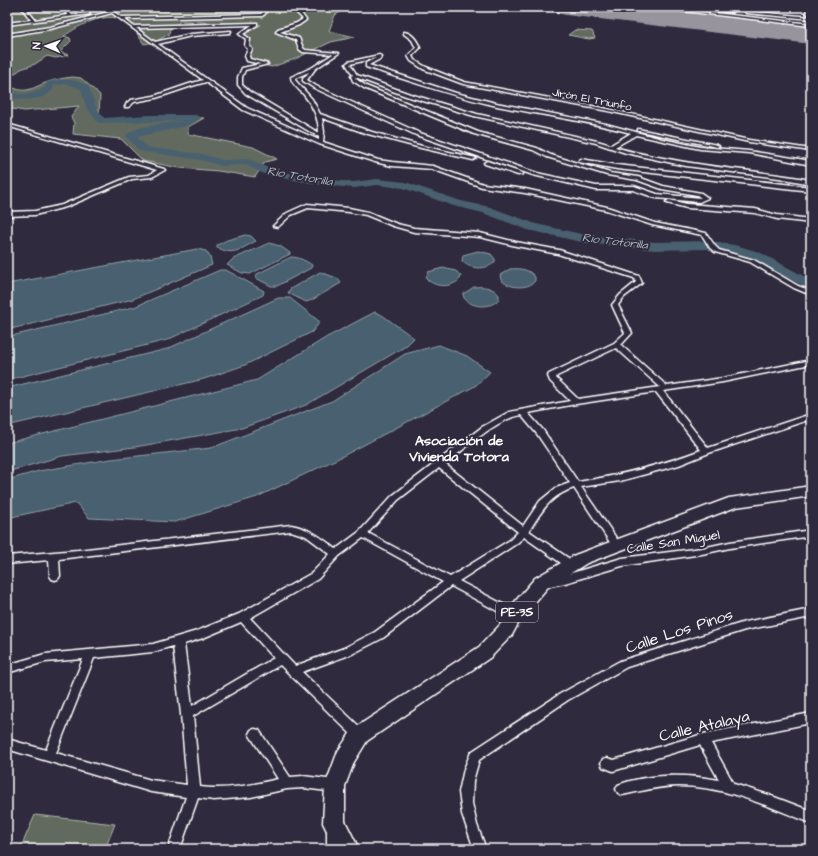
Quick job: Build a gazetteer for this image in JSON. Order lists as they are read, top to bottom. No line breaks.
{"streets":{"highway":["PE-3S"],"street":["Jirón El Triunfo","Calle San Miguel","Calle Los Pinos","Calle Atalaya"]},"crossings":[["Calle San Miguel","PE-3S"]],"districts":["Asociación de Vivienda Totora"],"water":["Rio Totorilla"],"north":"left"}
